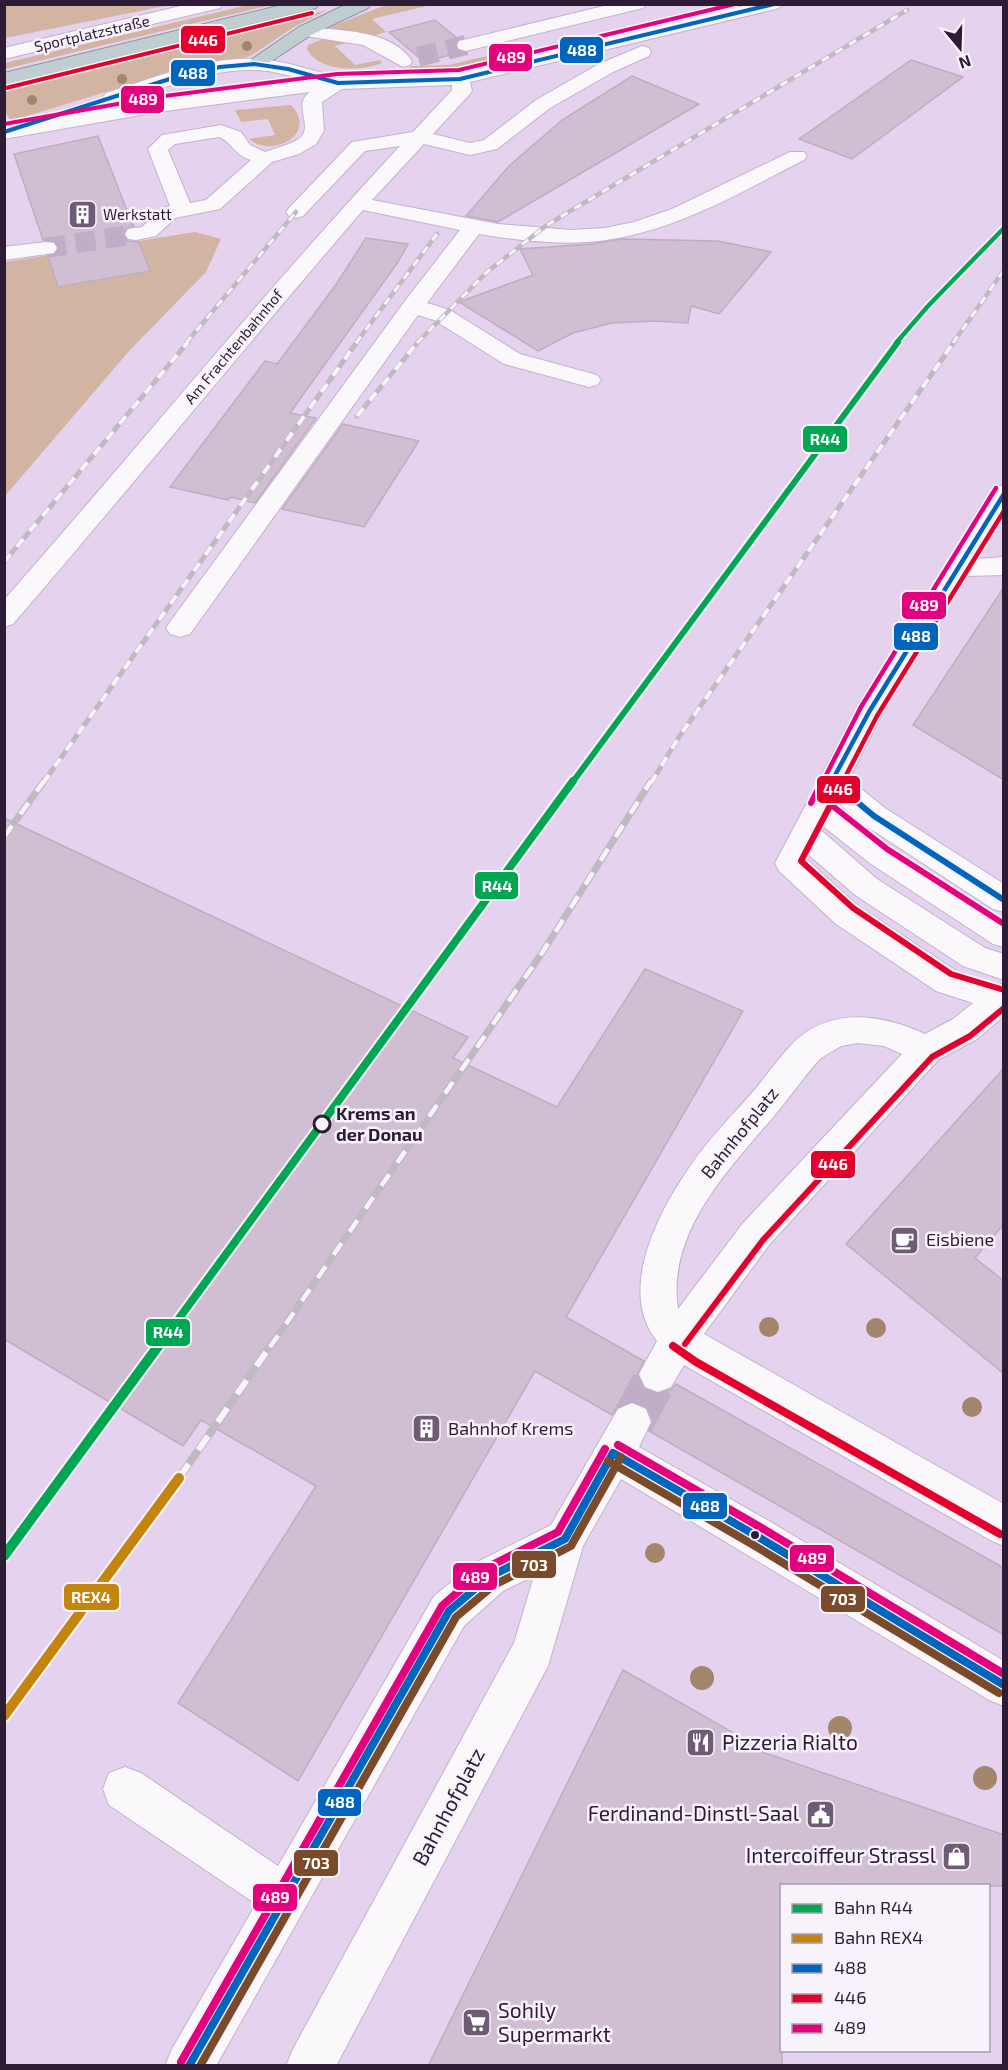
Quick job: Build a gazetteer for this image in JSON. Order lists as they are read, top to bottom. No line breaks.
{"streets":{"street":["Sportplatzstraße","Am Frachtenbahnhof","Bahnhofplatz"]},"places":{"building":["Werkstatt","Bahnhof Krems"],"other":["Krems an der Donau"],"cafe":["Eisbiene"],"restaurant":["Pizzeria Rialto"],"public building":["Ferdinand-Dinstl-Saal"],"shop":["Intercoiffeur Strassl"],"supermarket":["Sohily Supermarkt"]},"lines":["transit line 488","transit line 489","transit line 446","rail line R44","transit line 703","rail line REX4"],"legend":["Bahn R44","Bahn REX4","488","446","489"],"north":"bottom"}
